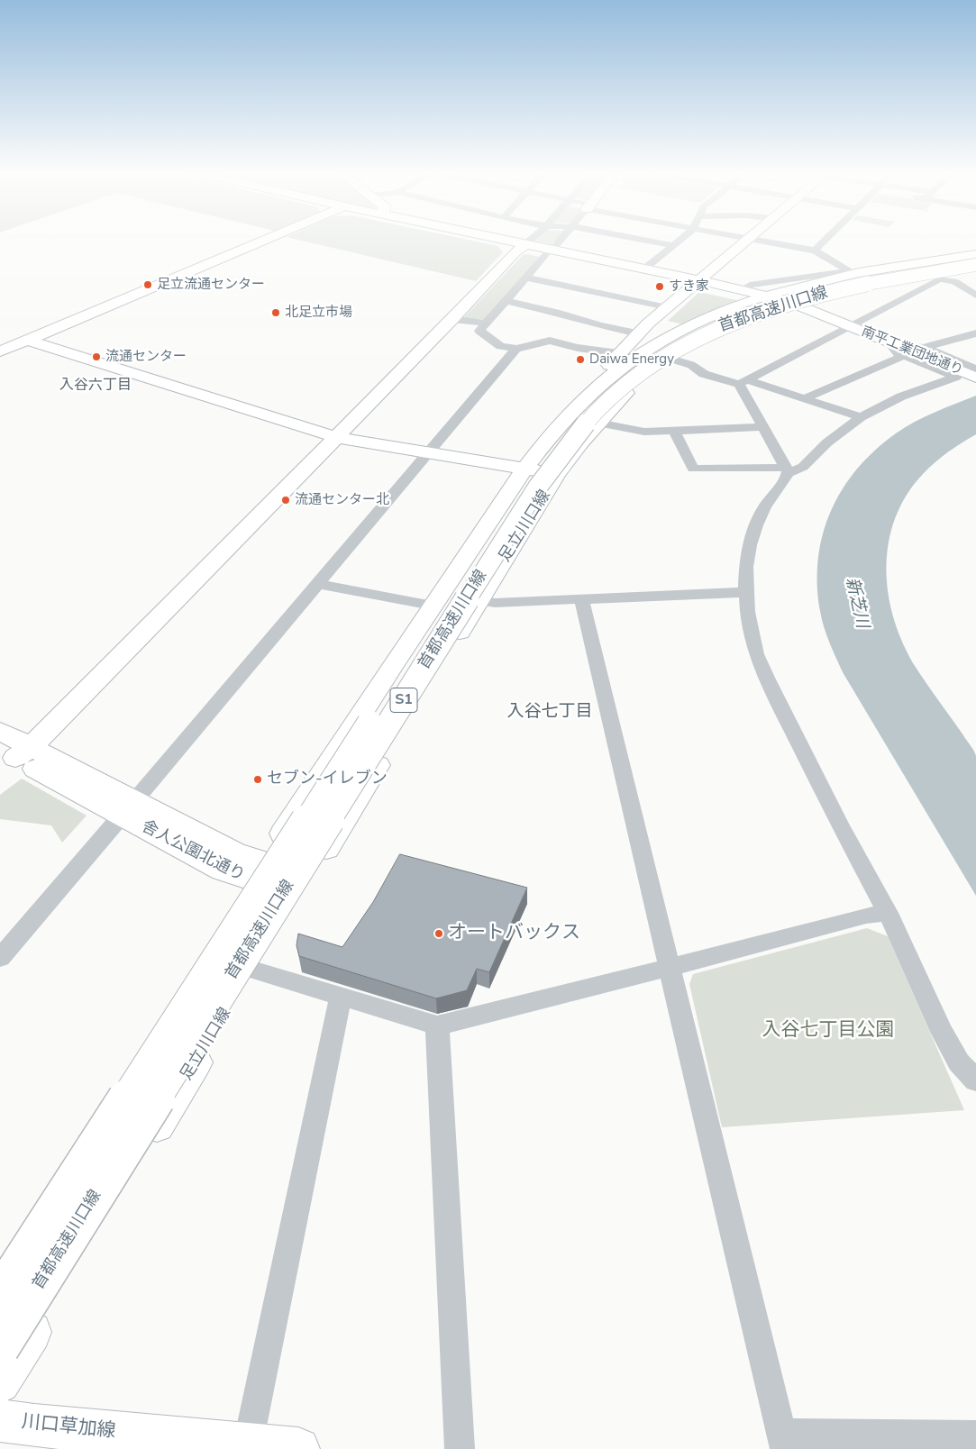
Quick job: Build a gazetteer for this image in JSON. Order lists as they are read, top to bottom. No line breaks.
{"streets":{"main road":["首都高速川口線","南平工業団地通り","足立川口線","S1","舎人公園北通り","川口草加線"]},"crossings":[["首都高速川口線","足立川口線"],["南平工業団地通り","足立川口線"],["足立川口線","舎人公園北通り"]],"districts":["入谷六丁目","入谷七丁目"],"water":["新芝川"],"parks":["入谷七丁目公園"],"places":["足立流通センター","すき家","北足立市場","流通センター","Daiwa Energy","流通センター北","セブン-イレブン","オートバックス"]}
